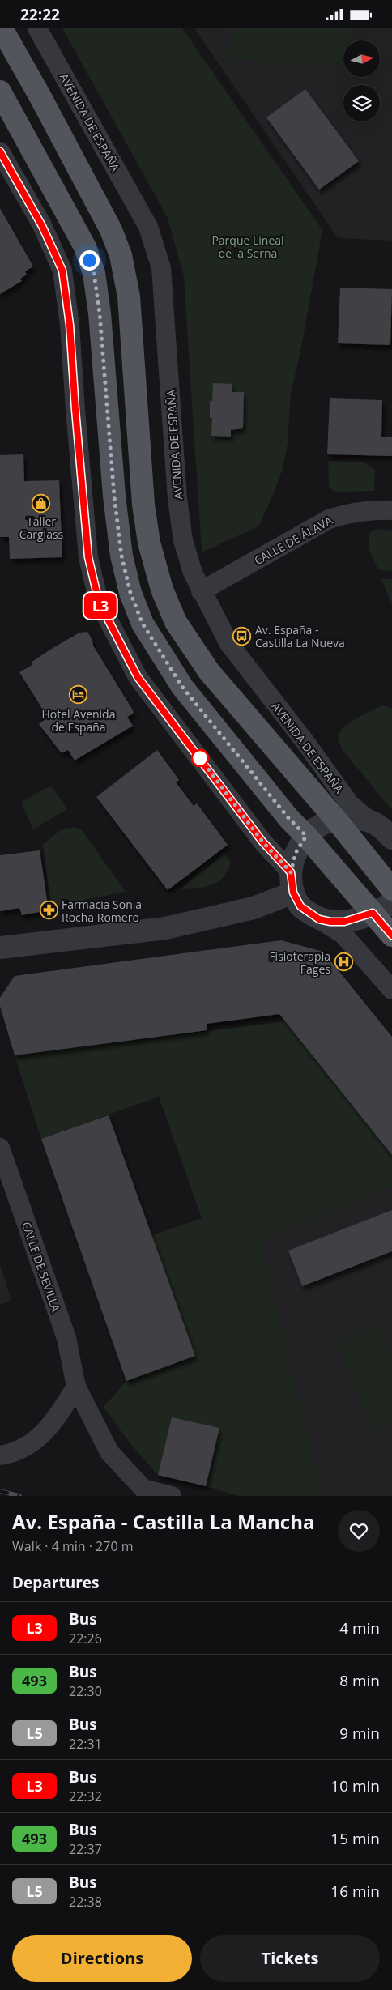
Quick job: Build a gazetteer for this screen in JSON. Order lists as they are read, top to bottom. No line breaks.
{"streets":{"main road":["AVENIDA DE ESPAÑA"],"street":["CALLE DE ÁLAVA","CALLE DE SEVILLA"]},"crossings":[["AVENIDA DE ESPAÑA","CALLE DE ÁLAVA"]],"parks":["Parque Lineal de la Serna"],"places":{"shop":["Taller Carglass"],"bus stop":["Av. España - Castilla La Nueva"],"hotel":["Hotel Avenida de España"],"pharmacy":["Farmacia Sonia Rocha Romero"],"hospital":["Fisioterapia Fages"]},"lines":["bus line L3"],"north":"right","page":{"status":"22:22","on_map":"L3","heading":[["Av. España - Castilla La Mancha","Walk · 4 min · 270 m"],"Departures"],"list":[{"mark":"L3","name":"Bus","note":"22:26","value":"4 min"},{"mark":"493","name":"Bus","note":"22:30","value":"8 min"},{"mark":"L5","name":"Bus","note":"22:31","value":"9 min"},{"mark":"L3","name":"Bus","note":"22:32","value":"10 min"},{"mark":"493","name":"Bus","note":"22:37","value":"15 min"},{"mark":"L5","name":"Bus","note":"22:38","value":"16 min"}],"buttons":["Directions","Tickets"]}}
